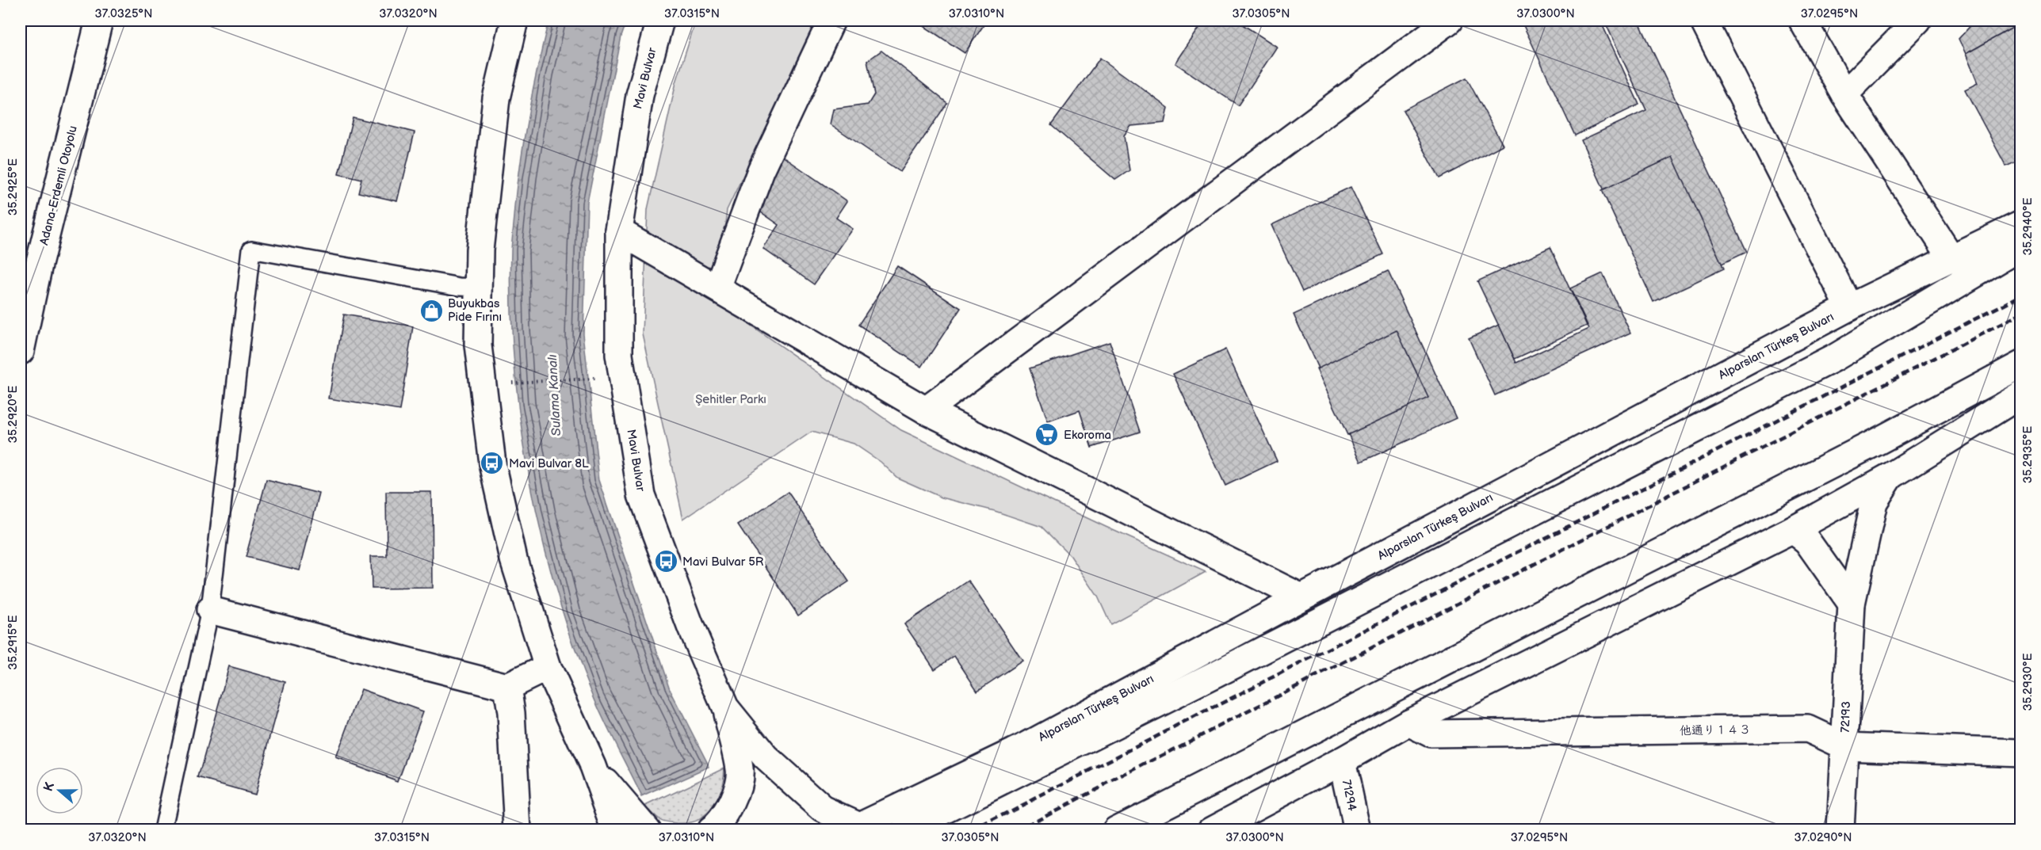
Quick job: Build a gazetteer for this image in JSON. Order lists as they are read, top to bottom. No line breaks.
{"streets":{"main road":["Mavi Bulvar","Adana-Erdemli Otoyolu","Alparslan Türkeş Bulvarı","72193","他通り１４３","71294"]},"crossings":[["Mavi Bulvar","Alparslan Türkeş Bulvarı"],["72193","他通り１４３"]],"water":["Sulama Kanalı"],"parks":["Şehitler Parkı"],"places":{"shop":["Buyukbas Pide Fırını"],"supermarket":["Ekoroma"],"bus stop":["Mavi Bulvar 8L","Mavi Bulvar 5R"]},"north":"left","coordinates":["37.0325°N","37.0320°N","37.0315°N","37.0310°N","37.0305°N","37.0300°N","37.0295°N","35.2925°E","35.2940°E","35.2920°E","35.2935°E","35.2915°E","35.2930°E","37.0290°N"]}
